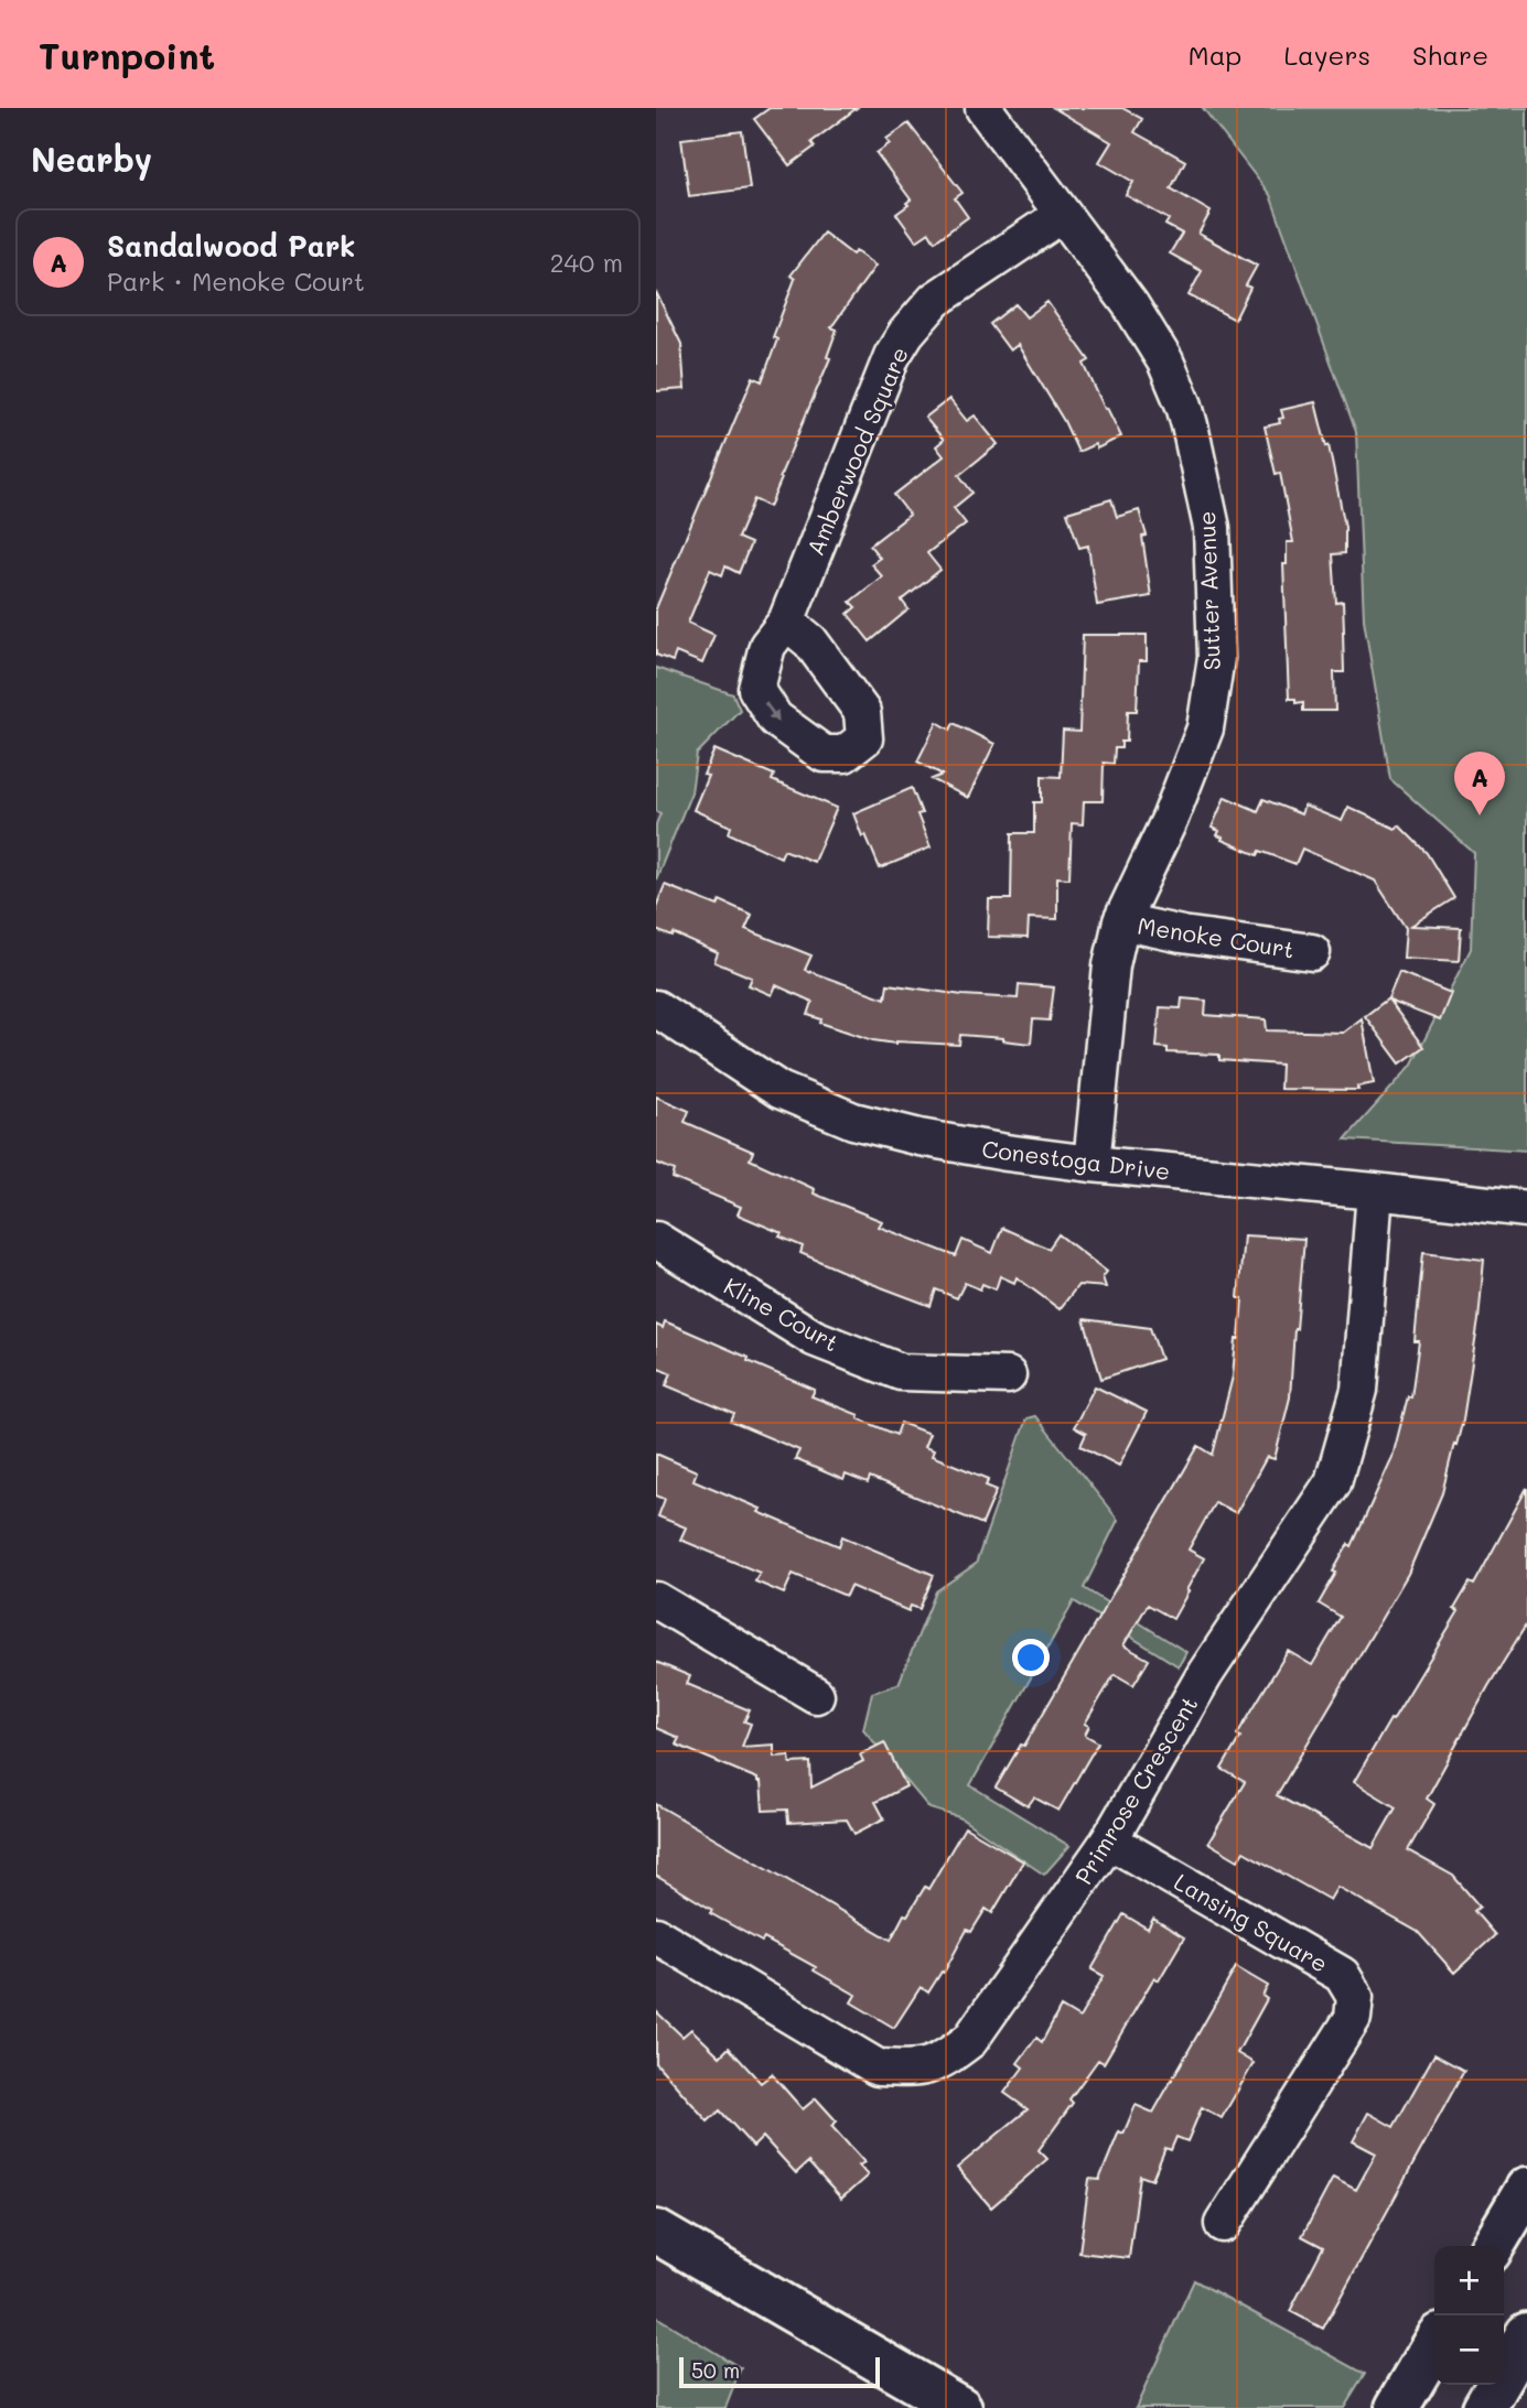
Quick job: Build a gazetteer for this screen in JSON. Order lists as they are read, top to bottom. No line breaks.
{"streets":{"street":["Amberwood Square","Sutter Avenue","Menoke Court","Conestoga Drive","Kline Court","Primrose Crescent","Lansing Square"]},"crossings":[["Amberwood Square","Sutter Avenue"],["Sutter Avenue","Menoke Court"],["Sutter Avenue","Conestoga Drive"],["Conestoga Drive","Primrose Crescent"],["Primrose Crescent","Lansing Square"]],"scale_bar":"50 m","page":{"header":"Turnpoint","nav":["Map","Layers","Share"],"heading":"Nearby","list":[{"mark":"A","name":"Sandalwood Park","note":"Park · Menoke Court","value":"240 m"}],"pins":"A","map_buttons":["+","−"],"scale":"50 m"}}
